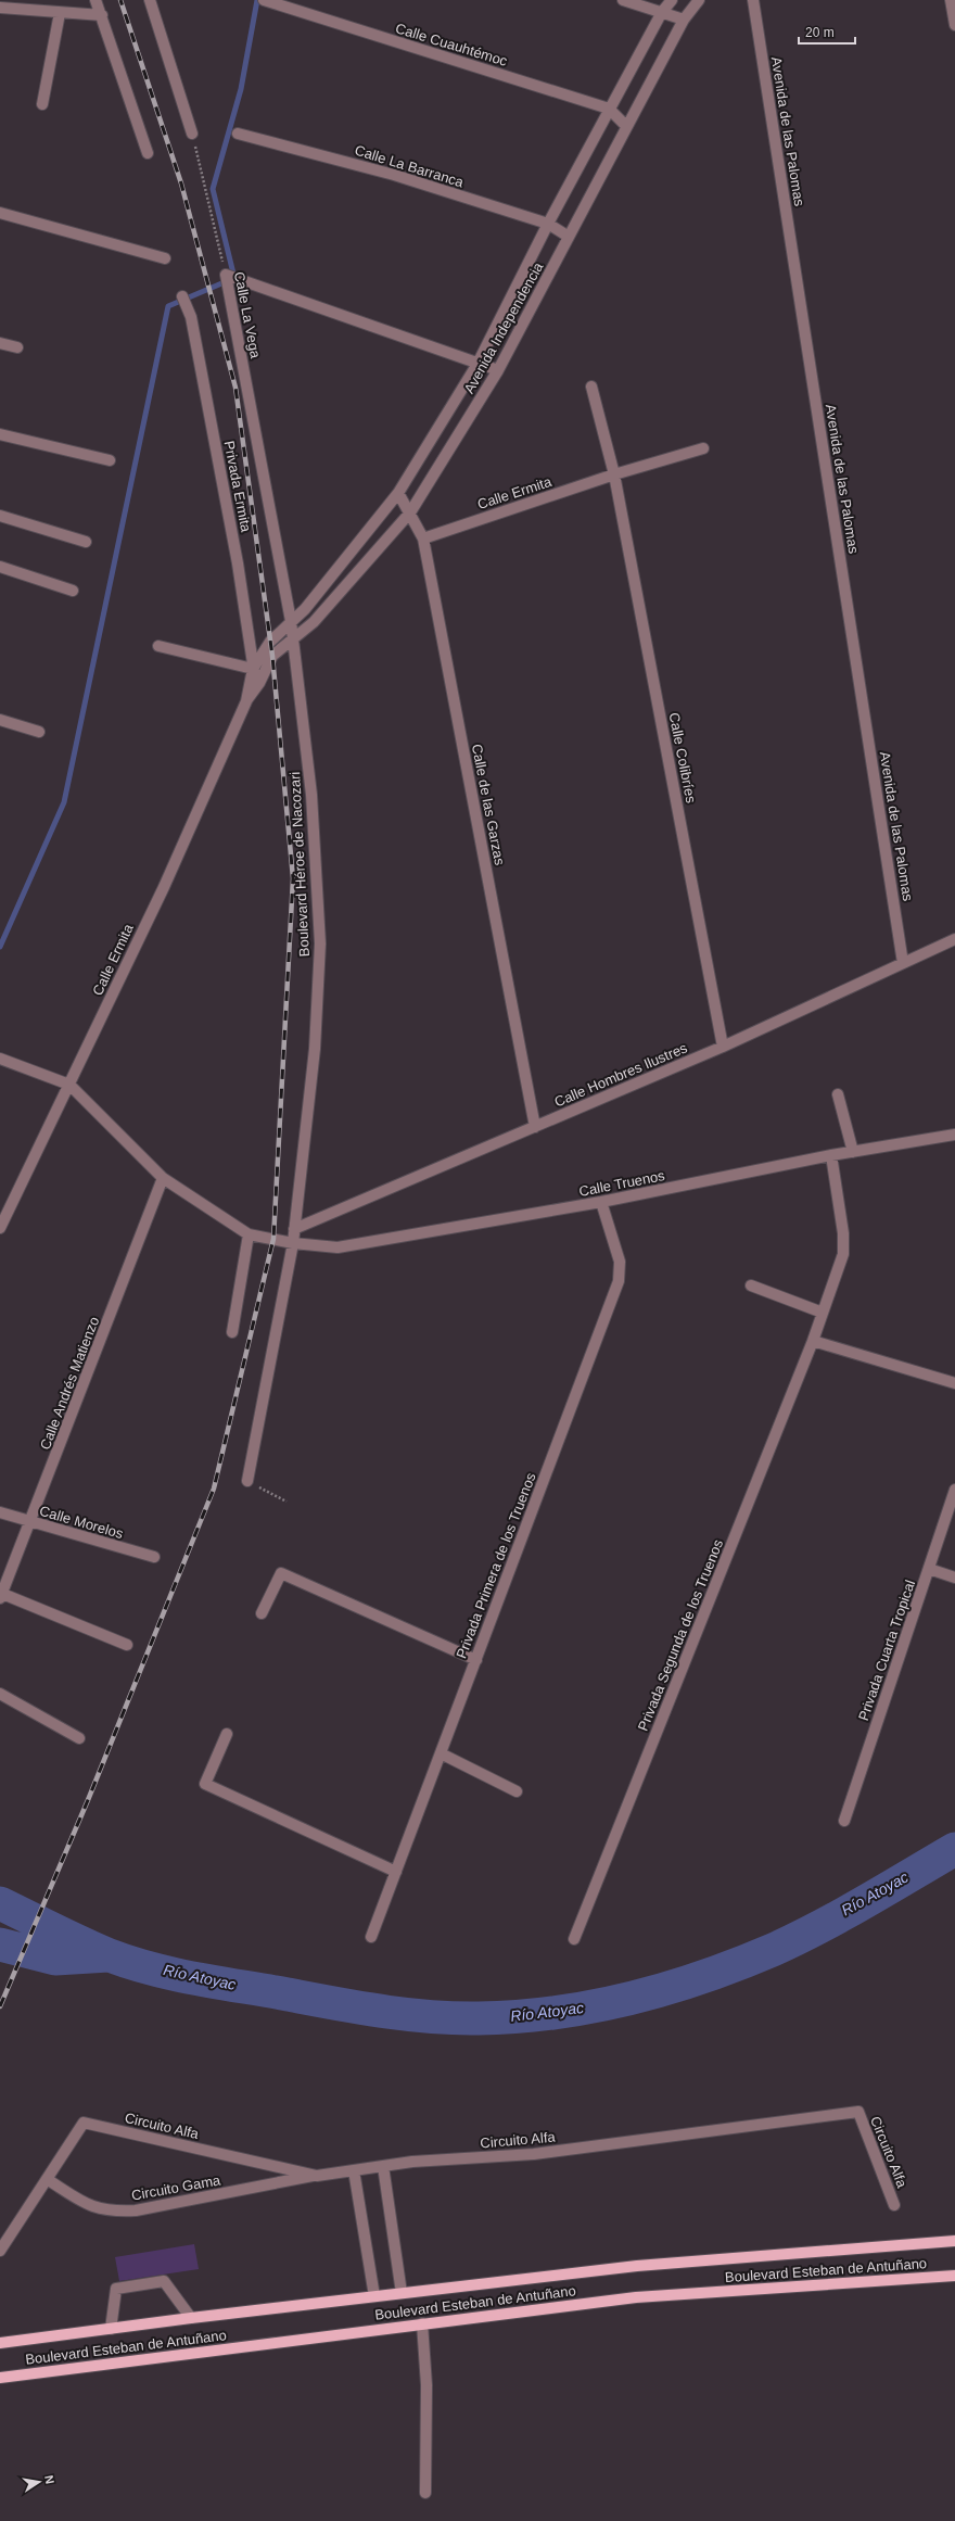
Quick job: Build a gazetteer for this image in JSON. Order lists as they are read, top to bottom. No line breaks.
{"streets":{"main road":["Boulevard Esteban de Antuñano"],"street":["Calle Cuauhtémoc","Avenida de las Palomas","Calle La Barranca","Calle La Vega","Avenida Independencia","Privada Ermita","Calle Ermita","Calle Colibríes","Calle de las Garzas","Boulevard Héroe de Nacozari","Calle Hombres Ilustres","Calle Truenos","Calle Andrés Matienzo","Calle Morelos","Privada Primera de los Truenos","Privada Segunda de los Truenos","Privada Cuarta Tropical","Circuito Alfa","Circuito Gama"]},"crossings":[["Calle Cuauhtémoc","Avenida Independencia"],["Avenida de las Palomas","Calle Hombres Ilustres"],["Calle La Barranca","Avenida Independencia"],["Calle La Vega","Avenida Independencia"],["Calle La Vega","Boulevard Héroe de Nacozari"],["Avenida Independencia","Privada Ermita"],["Avenida Independencia","Calle Ermita"],["Avenida Independencia","Calle de las Garzas"],["Avenida Independencia","Boulevard Héroe de Nacozari"],["Privada Ermita","Calle Ermita"],["Calle Ermita","Calle Colibríes"],["Calle Ermita","Calle de las Garzas"],["Calle Colibríes","Calle Hombres Ilustres"],["Calle de las Garzas","Calle Hombres Ilustres"],["Boulevard Héroe de Nacozari","Calle Hombres Ilustres"],["Boulevard Héroe de Nacozari","Calle Truenos"],["Calle Truenos","Privada Primera de los Truenos"],["Calle Truenos","Privada Segunda de los Truenos"],["Calle Andrés Matienzo","Calle Morelos"],["Circuito Alfa","Circuito Gama"]],"water":["Río Atoyac"],"scale_bar":"20 m","north":"right"}
